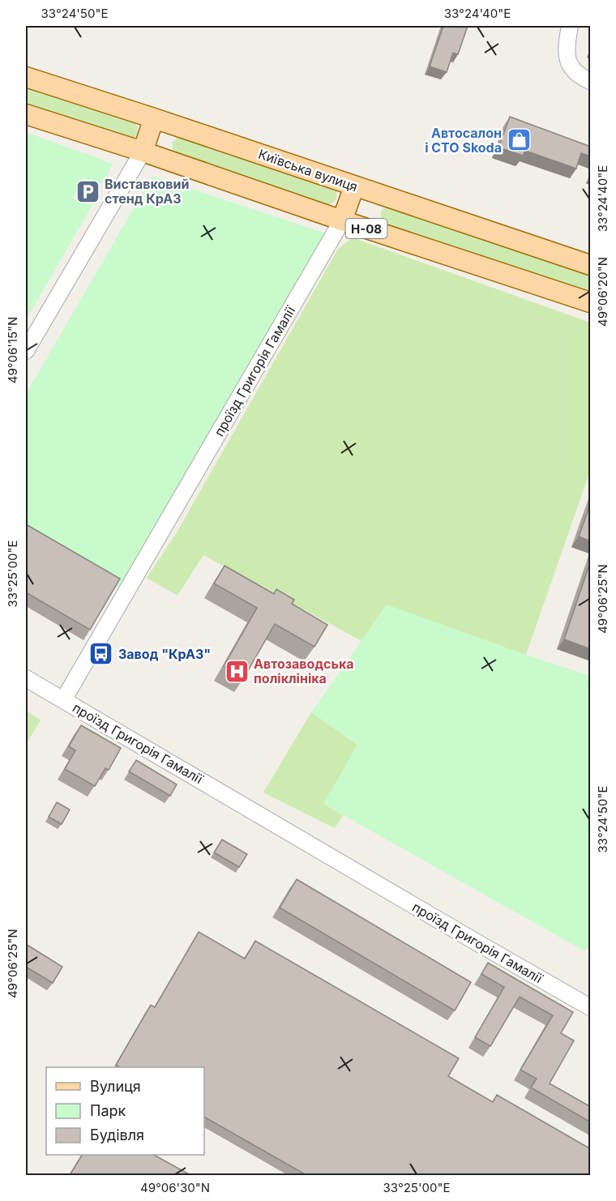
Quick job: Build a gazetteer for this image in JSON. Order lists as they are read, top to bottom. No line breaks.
{"streets":{"main road":["Київська вулиця","Н-08"],"street":["проїзд Григорія Гамалії"]},"crossings":[["Н-08","проїзд Григорія Гамалії"]],"places":{"shop":["Автосалон і СТО Skoda"],"parking":["Виставковий стенд КрАЗ"],"bus stop":["Завод \"КрАЗ\""],"hospital":["Автозаводська поліклініка"]},"legend":["Вулиця","Парк","Будівля"],"coordinates":["33°24'50\"E","33°24'40\"E","49°06'20\"N","49°06'15\"N","33°25'00\"E","49°06'25\"N","49°06'30\"N"]}
